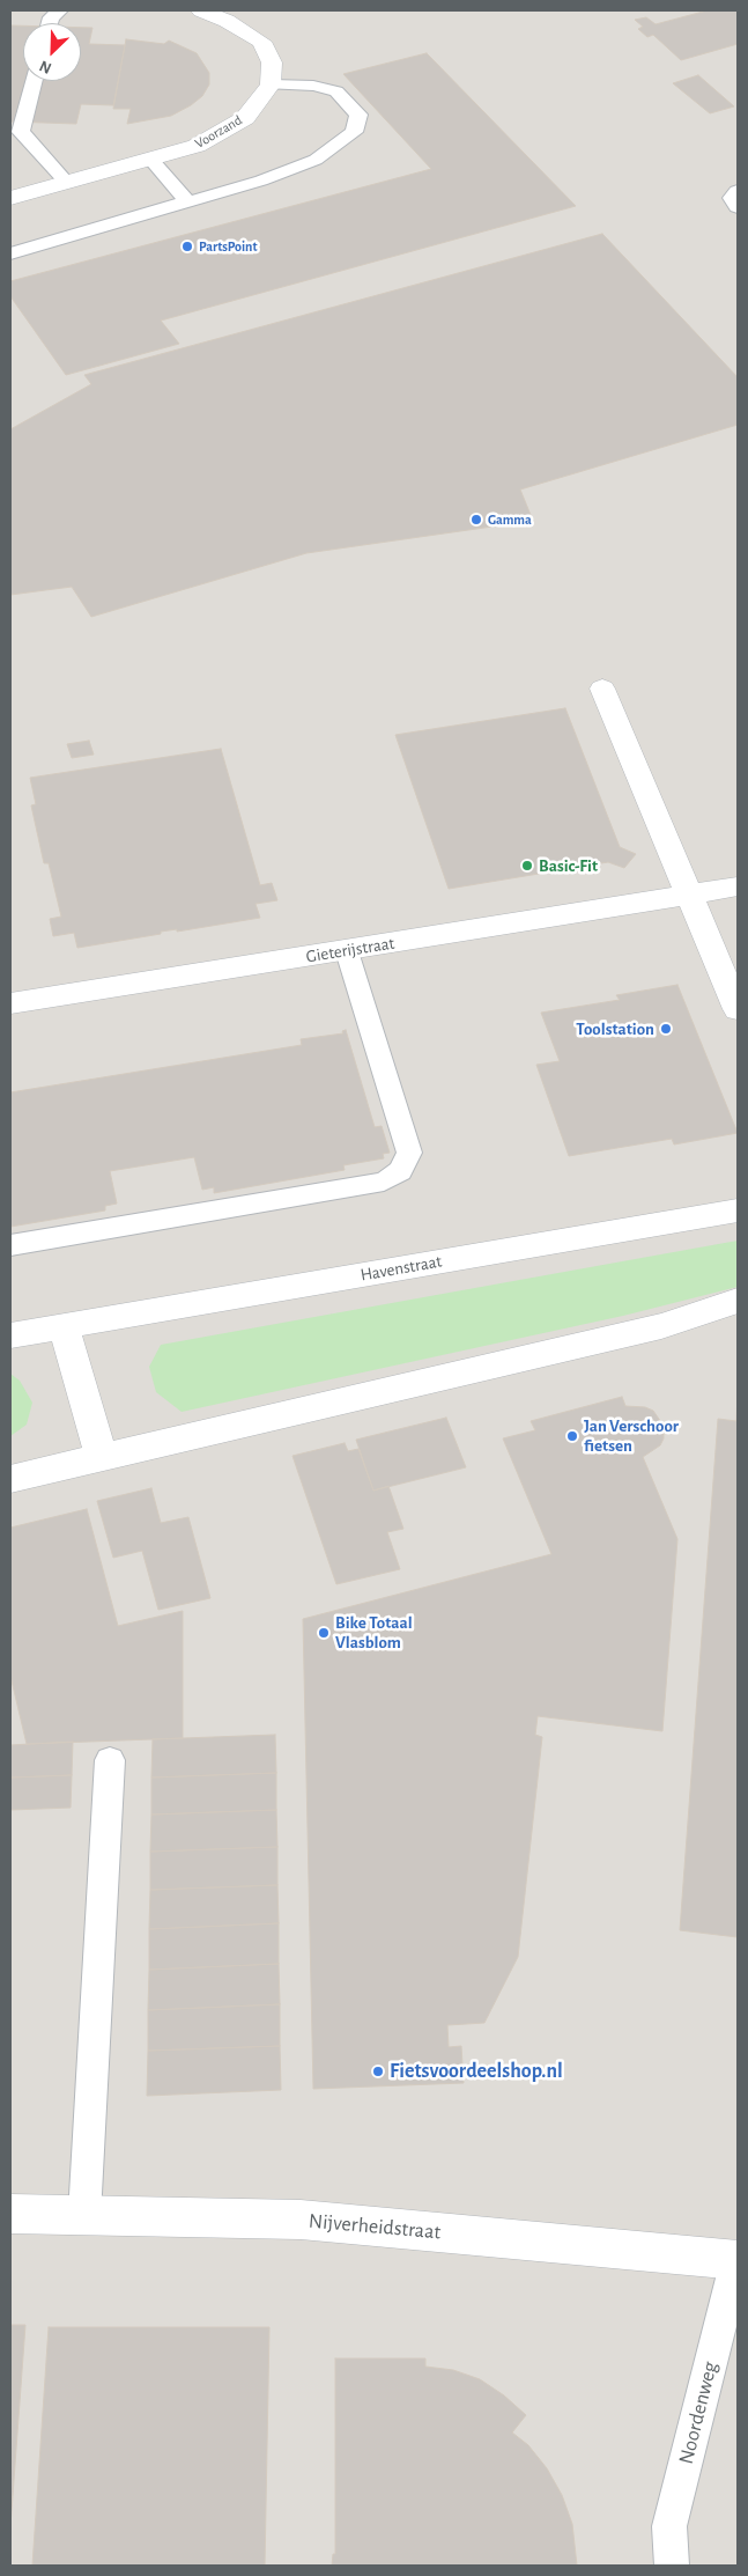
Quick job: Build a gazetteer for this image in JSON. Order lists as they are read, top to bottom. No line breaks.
{"streets":{"street":["Voorzand","Gieterijstraat","Havenstraat","Nijverheidstraat"],"lane":["Noordenweg"]},"crossings":[["Nijverheidstraat","Noordenweg"]],"places":["PartsPoint","Gamma","Basic-Fit","Toolstation","Jan Verschoor fietsen","Bike Totaal Vlasblom","Fietsvoordeelshop.nl"],"north":"bottom left"}
